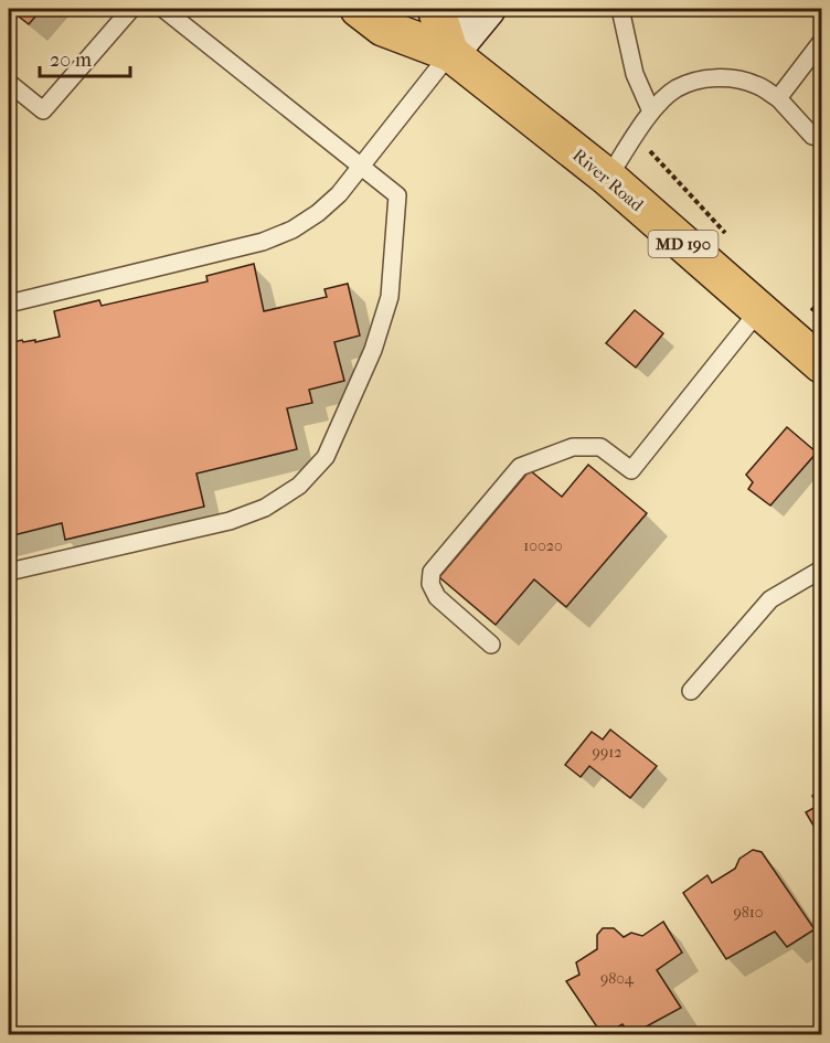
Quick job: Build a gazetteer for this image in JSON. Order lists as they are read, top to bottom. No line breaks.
{"streets":{"main road":["River Road","MD 190"]},"house_numbers":["10020","9912","9810","9804"],"scale_bar":"20 m"}
